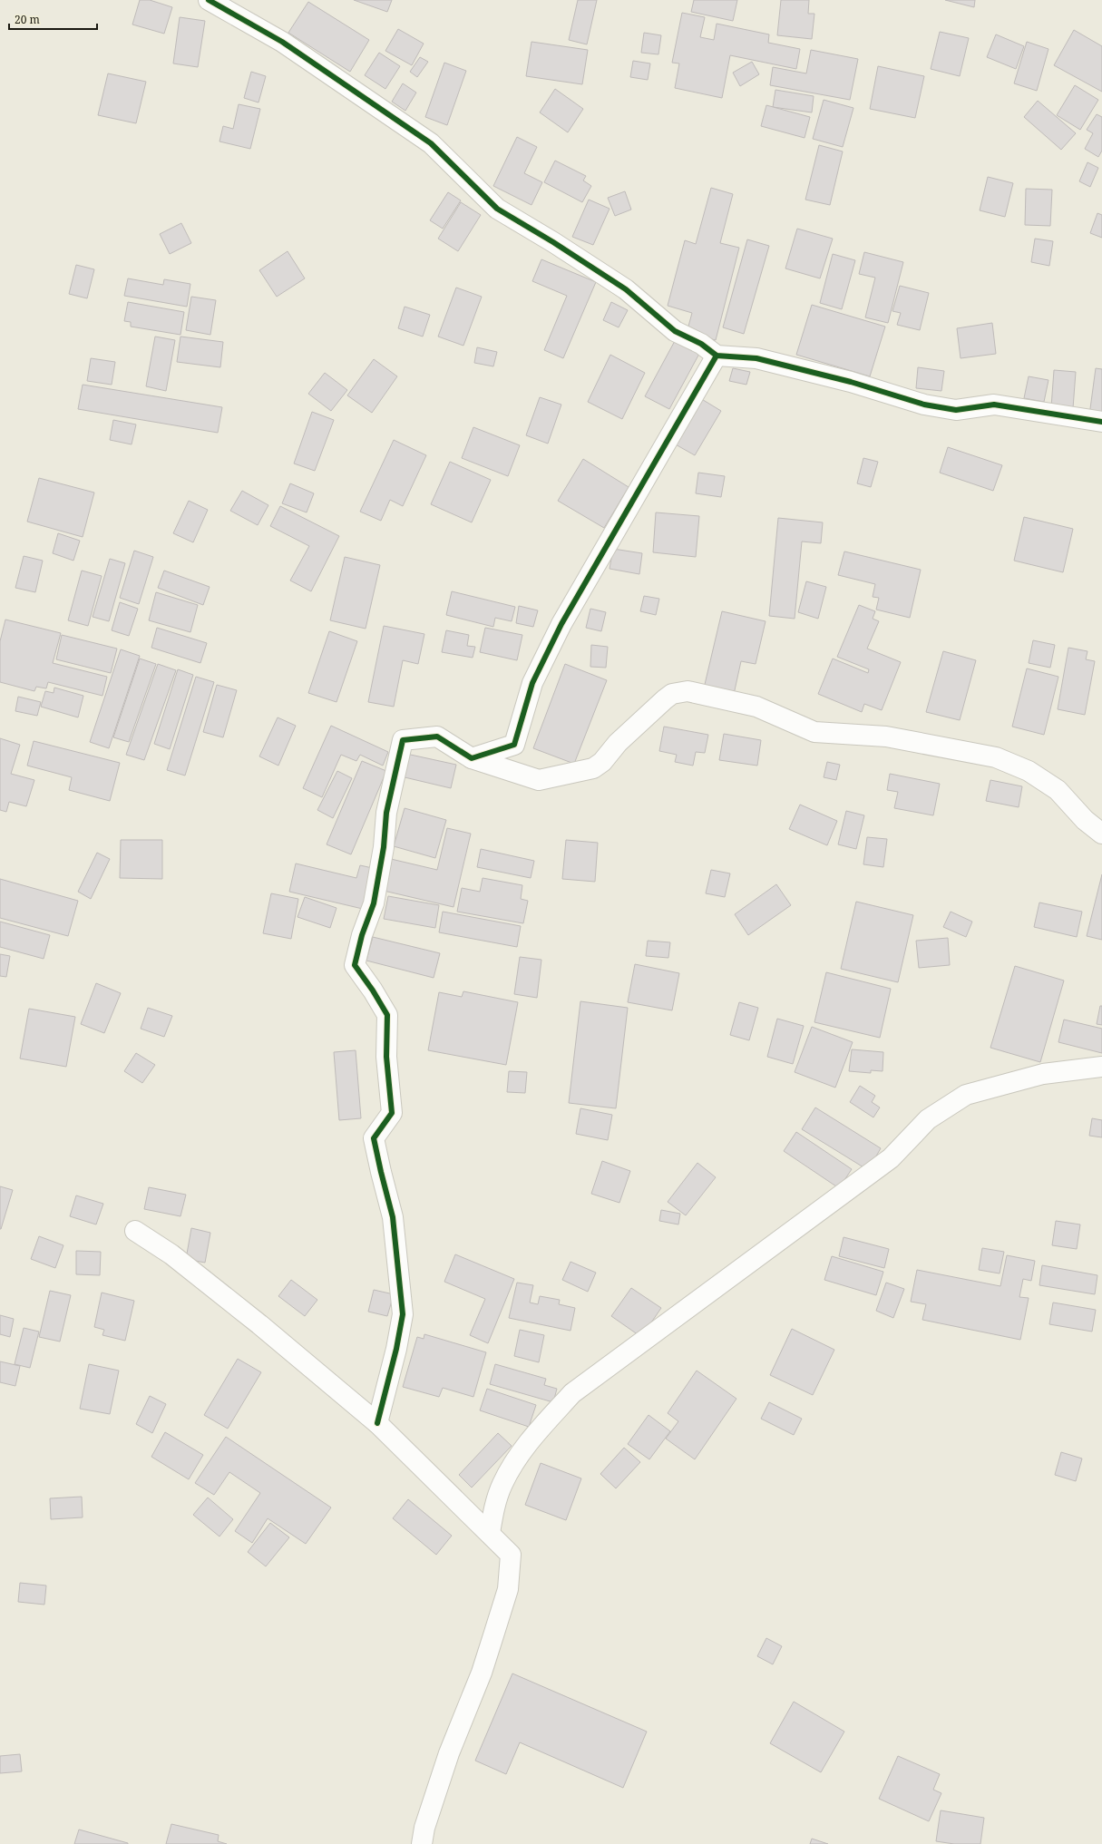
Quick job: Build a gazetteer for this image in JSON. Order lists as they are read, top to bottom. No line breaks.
{"scale_bar":"20 m"}
